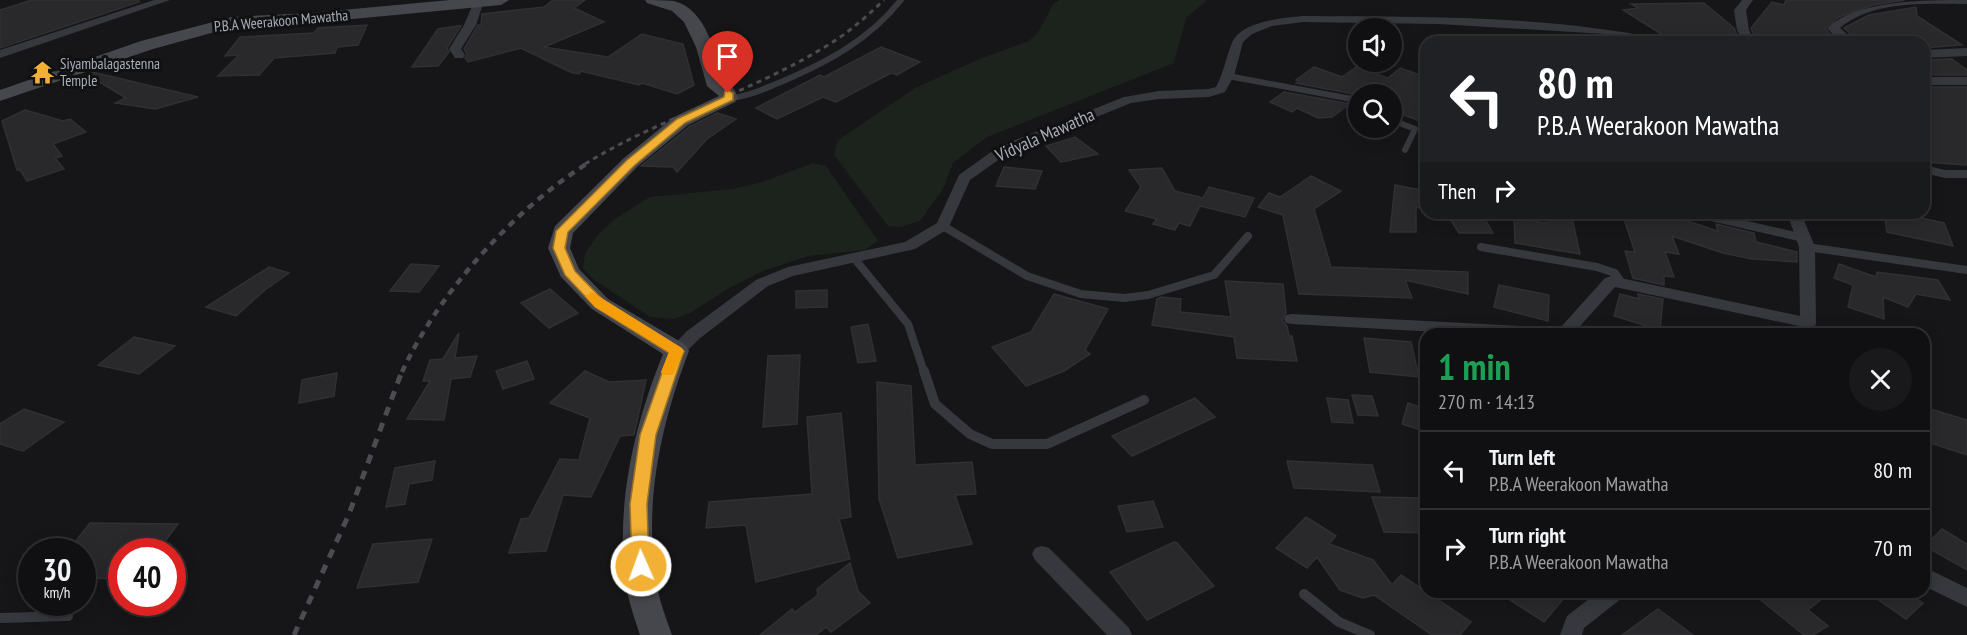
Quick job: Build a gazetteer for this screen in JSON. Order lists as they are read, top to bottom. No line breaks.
{"streets":{"street":["P.B.A Weerakoon Mawatha","Vidyala Mawatha"]},"places":{"temple":["Siyambalagastenna Temple"]},"page":{"turn":["80 m","P.B.A Weerakoon Mawatha"],"then":"Then","heading":["1 min","270 m · 14:13"],"list":[{"name":"Turn left","note":"P.B.A Weerakoon Mawatha","value":"80 m"},{"name":"Turn right","note":"P.B.A Weerakoon Mawatha","value":"70 m"}],"speed":"30 km/h","limit":"40"}}
